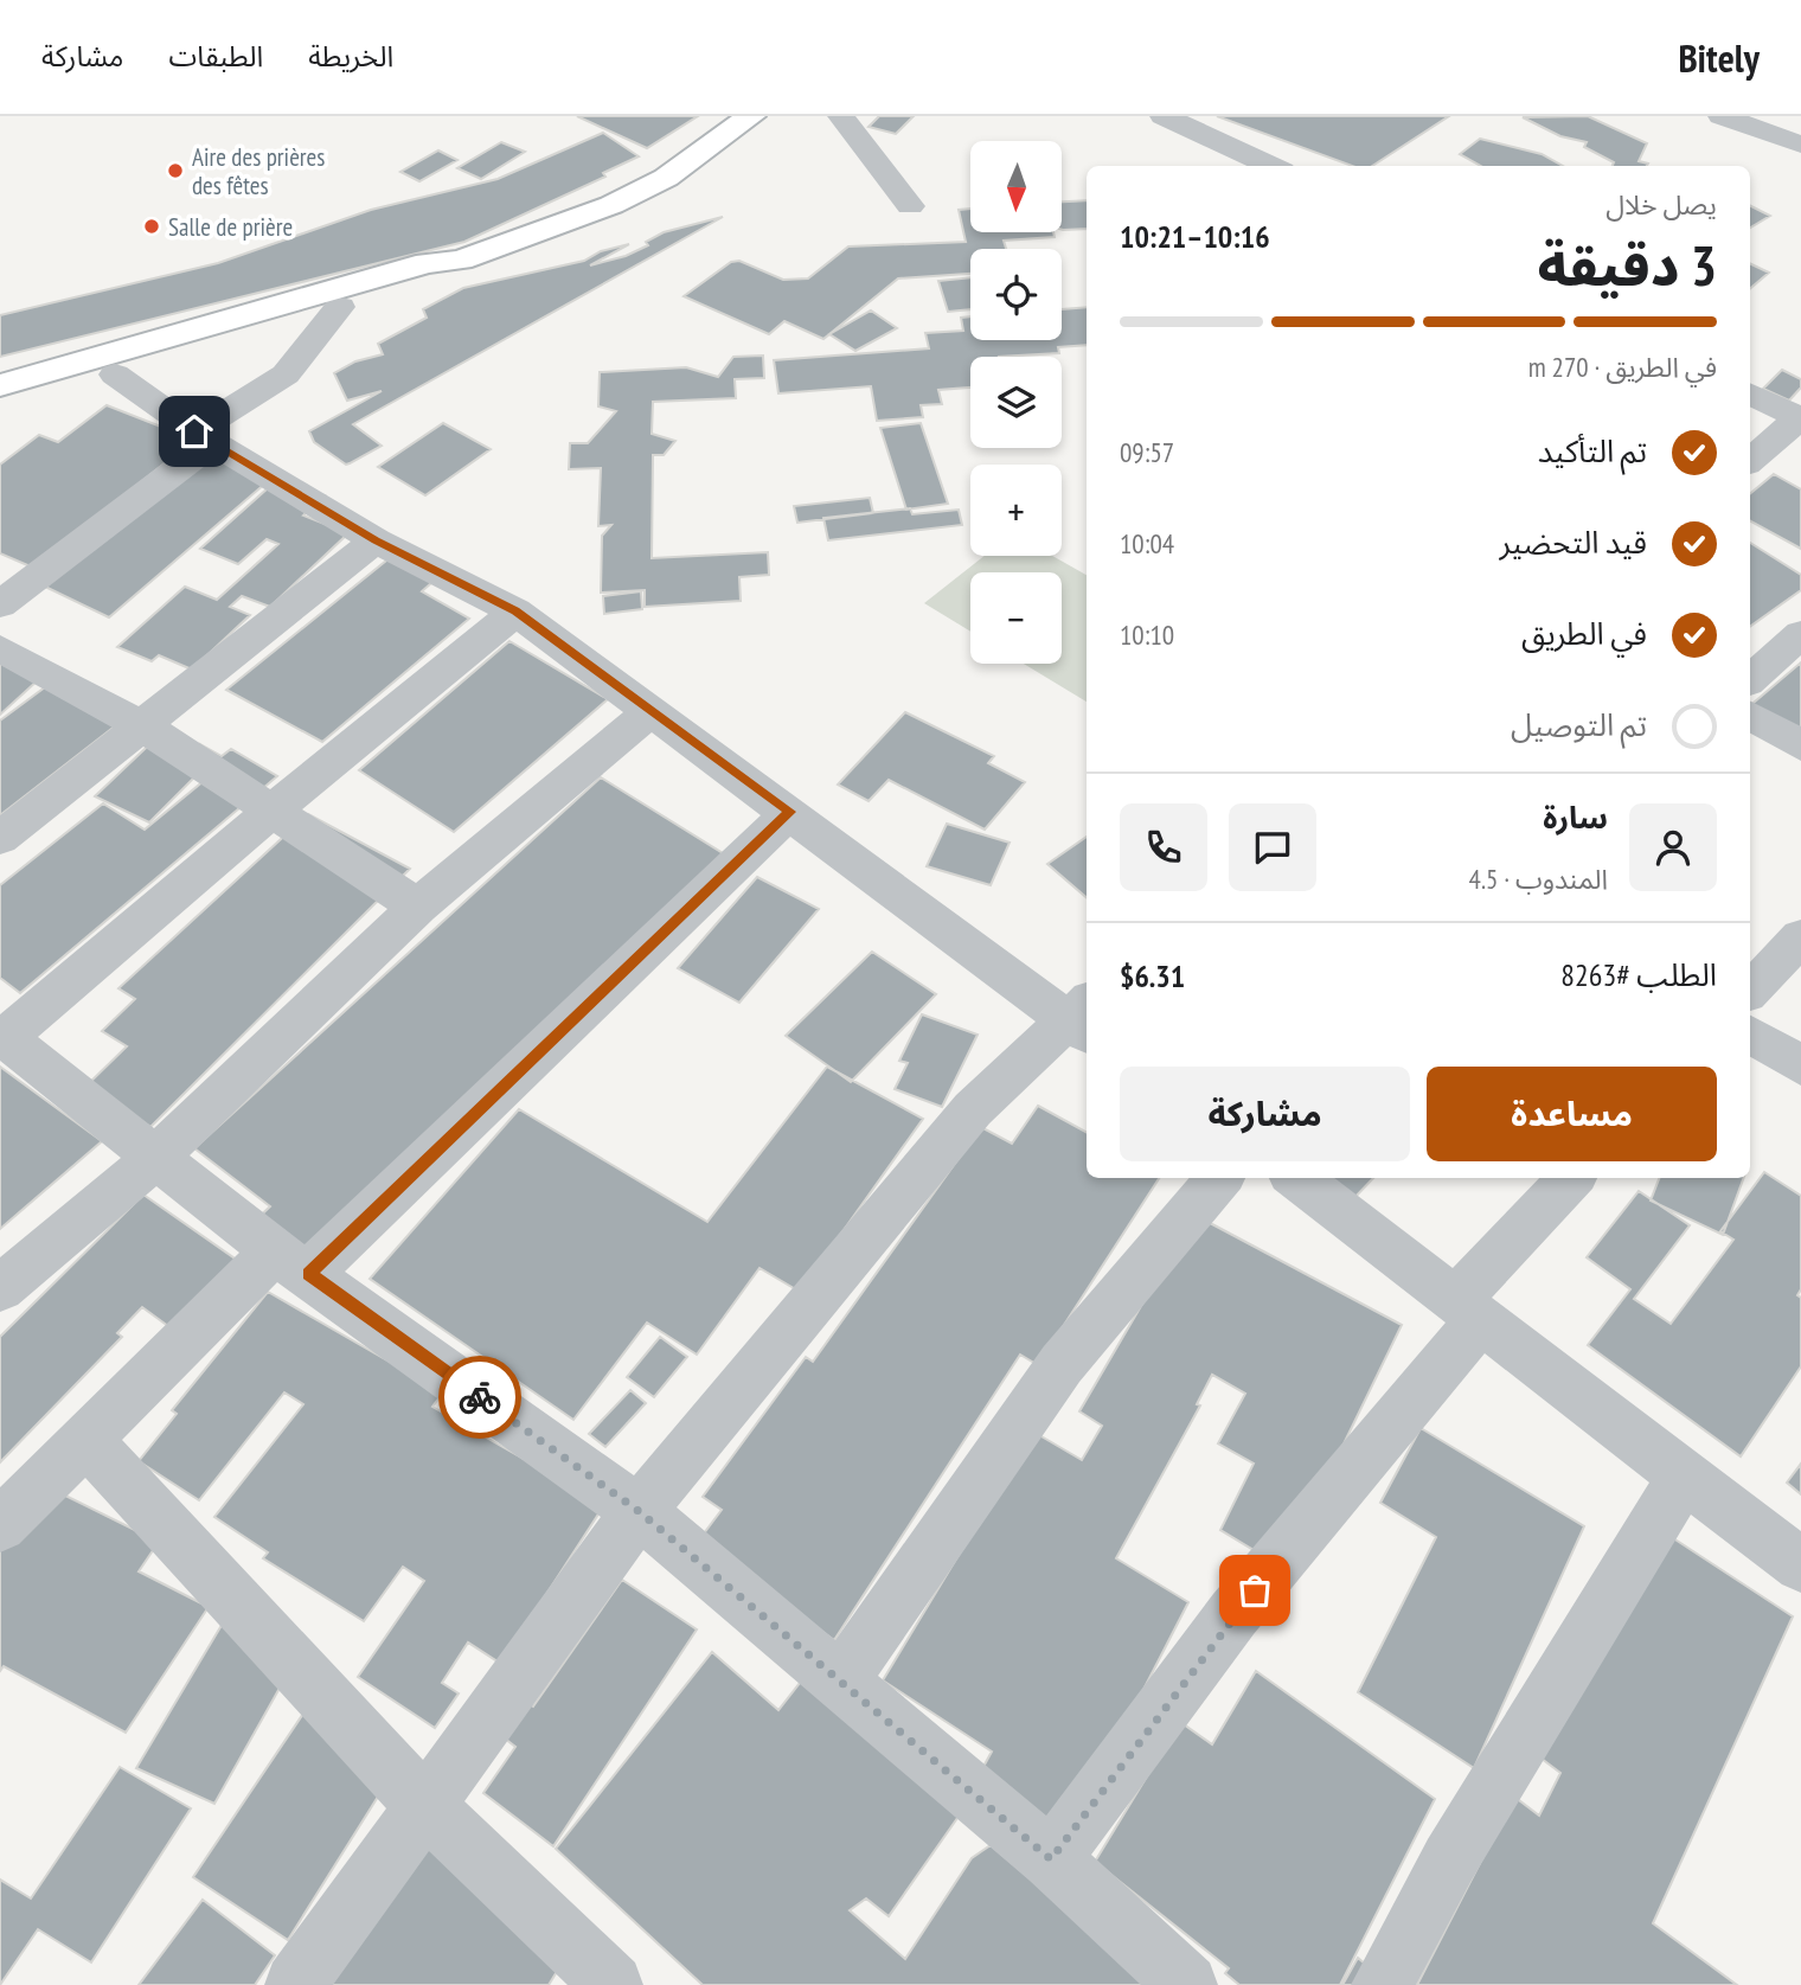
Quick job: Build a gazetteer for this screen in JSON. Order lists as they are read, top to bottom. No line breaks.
{"places":["Aire des prières des fêtes","Salle de prière"],"north":"bottom","page":{"header":"Bitely","nav":["الخريطة","الطبقات","مشاركة"],"map_buttons":["+","−"],"heading":["3 دقيقة","يصل خلال","10:16–10:21"],"panel":["سارة","المندوب · 4.5","الطلب #8263","$6.31"],"bar":"في الطريق · 270 m","list":[["تم التأكيد","09:57"],["قيد التحضير","10:04"],["في الطريق","10:10"],"تم التوصيل"],"buttons":["مساعدة","مشاركة"]}}
